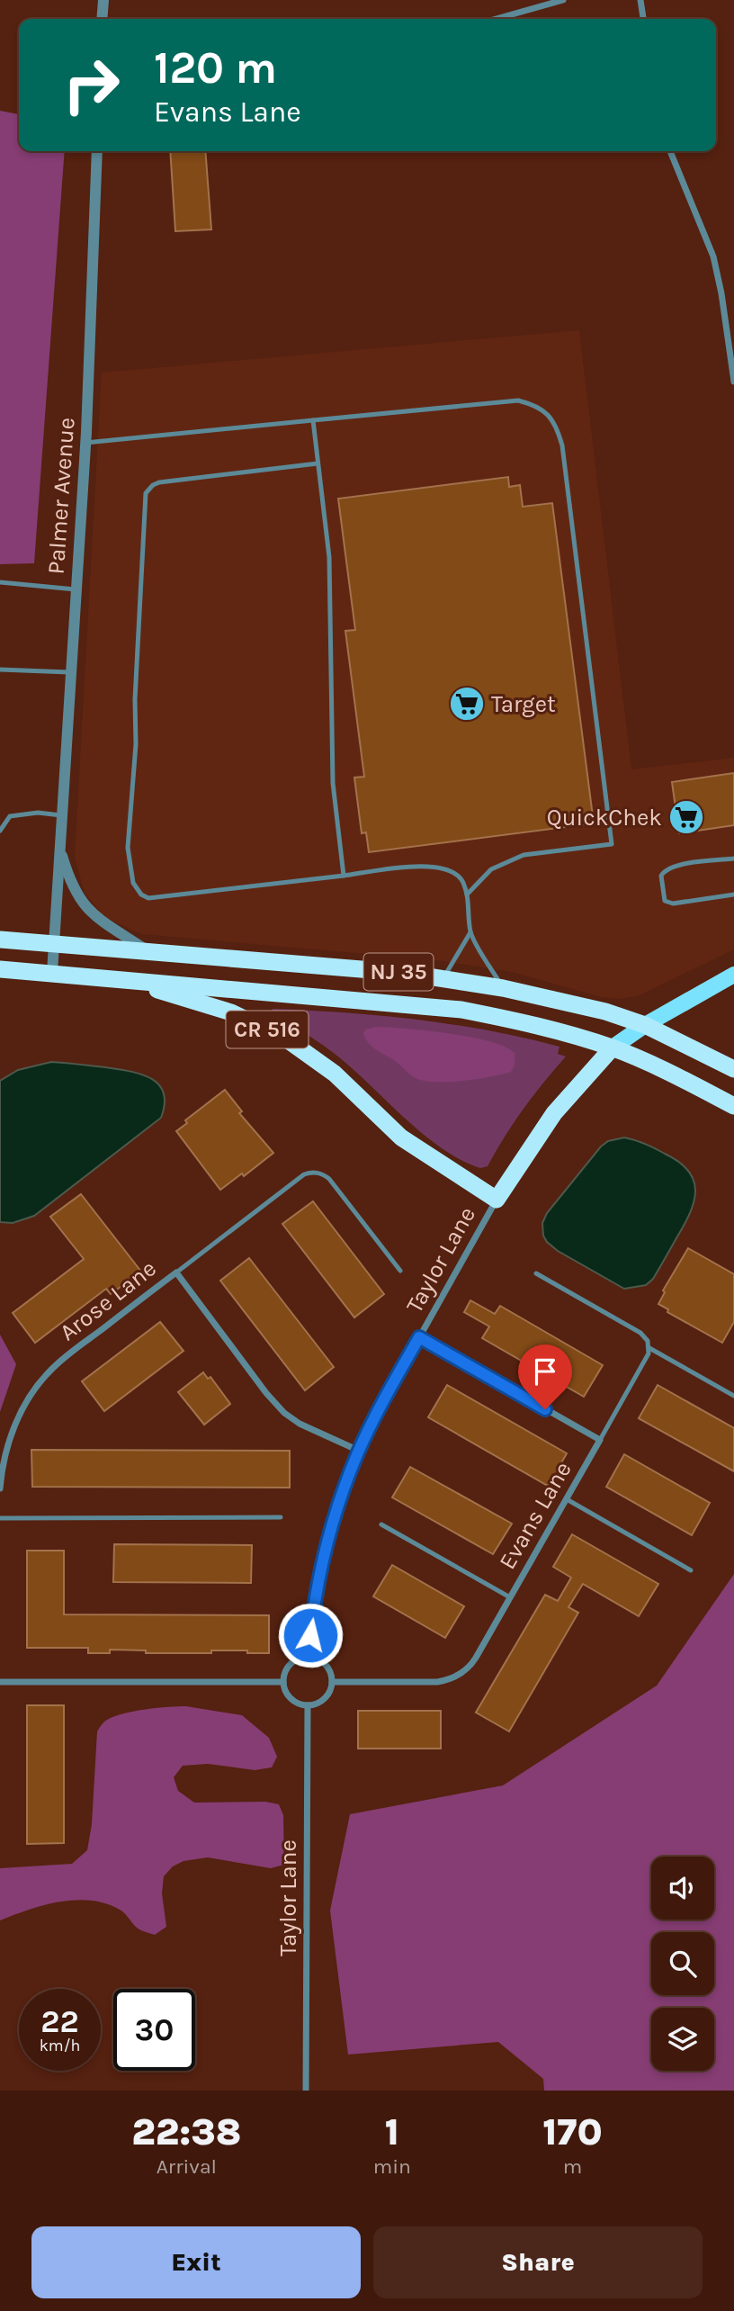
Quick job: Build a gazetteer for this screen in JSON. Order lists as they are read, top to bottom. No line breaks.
{"streets":{"highway":["NJ 35","CR 516"],"street":["Palmer Avenue","Taylor Lane","Arose Lane","Evans Lane"]},"crossings":[["Palmer Avenue","NJ 35"],["NJ 35","CR 516"],["CR 516","Taylor Lane"],["Taylor Lane","Arose Lane"],["Taylor Lane","Evans Lane"]],"places":{"supermarket":["Target","QuickChek"]},"page":{"turn":["120 m","Evans Lane"],"speed":"22 km/h","limit":"30","eta":["22:38","Arrival","1","min","170","m"],"buttons":["Exit","Share"]}}
